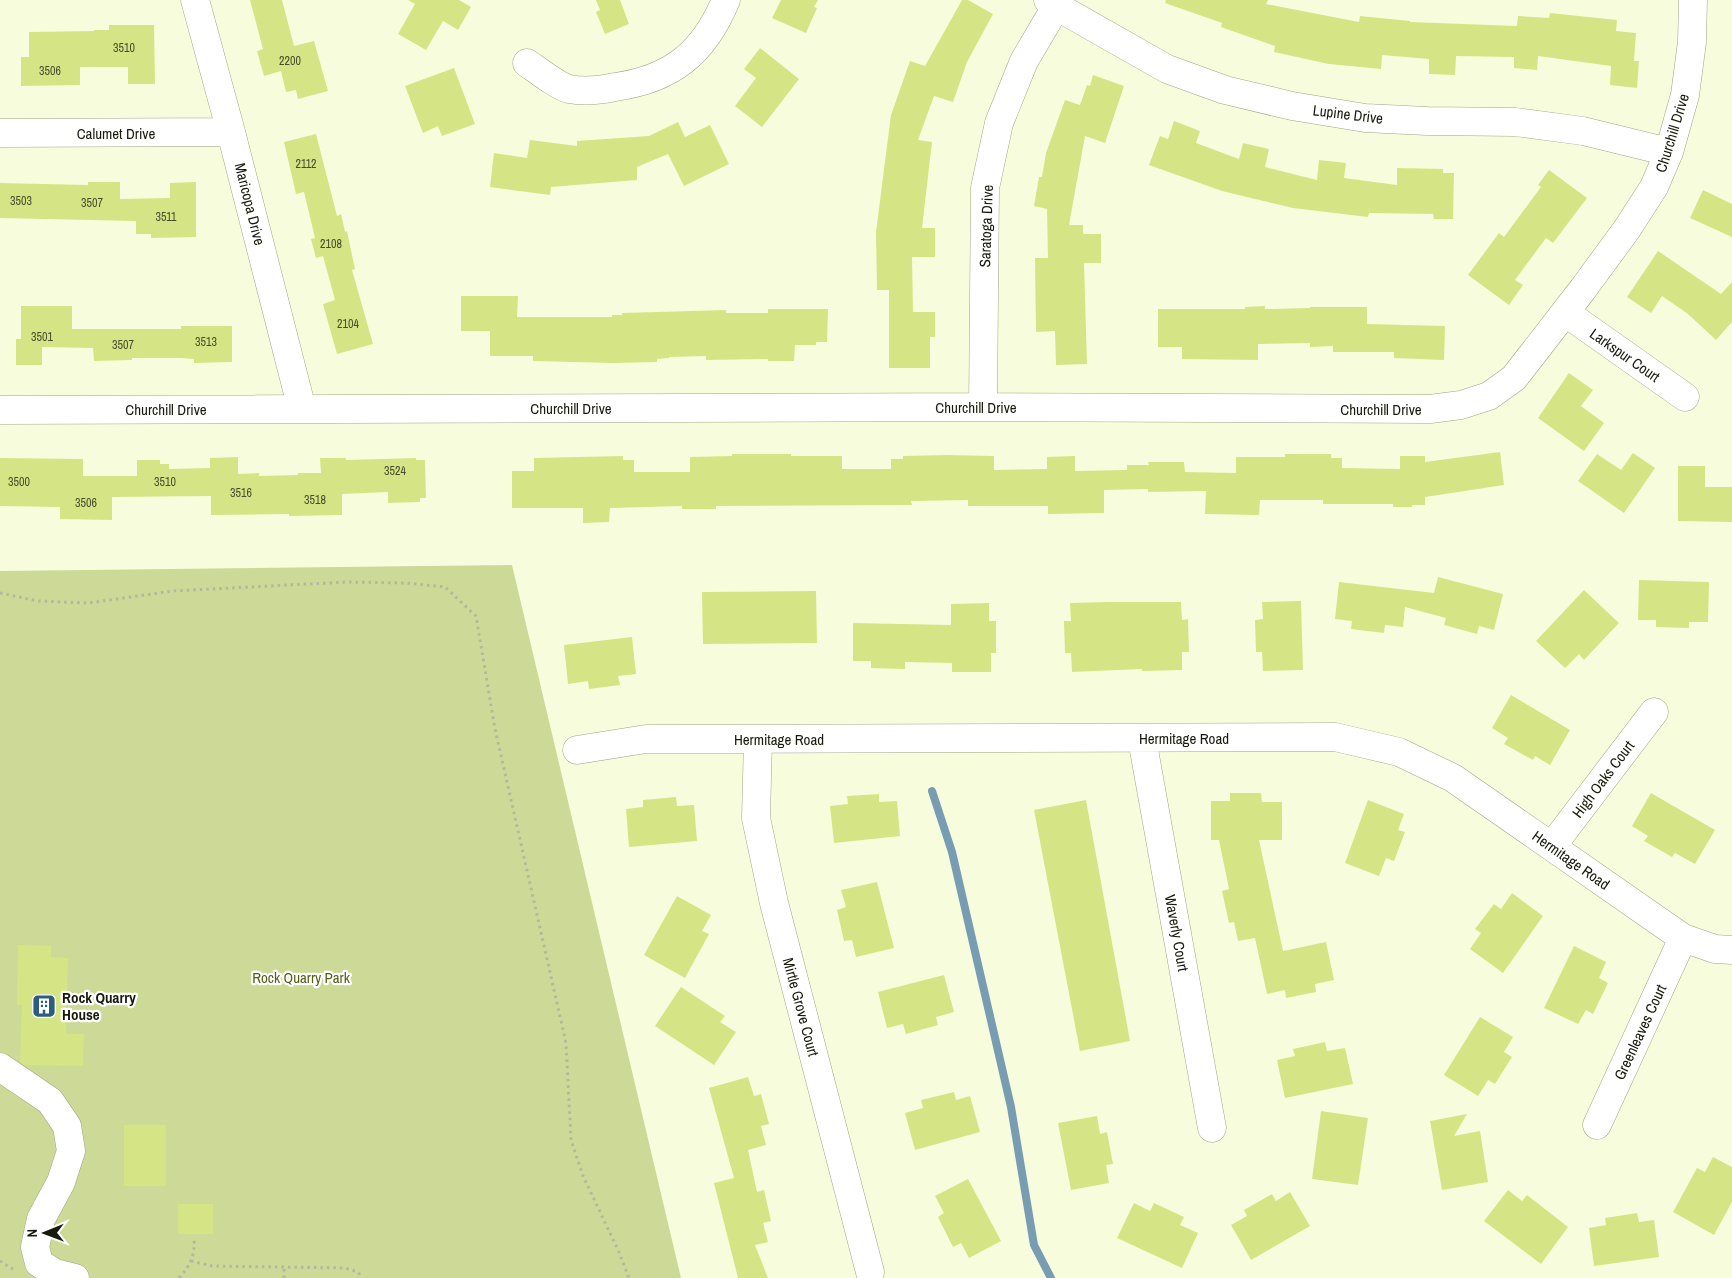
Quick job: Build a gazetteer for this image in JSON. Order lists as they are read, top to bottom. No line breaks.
{"streets":{"street":["Lupine Drive","Calumet Drive","Churchill Drive","Maricopa Drive","Saratoga Drive","Larkspur Court","Hermitage Road","High Oaks Court","Waverly Court","Mirtle Grove Court","Greenleaves Court"]},"crossings":[["Lupine Drive","Churchill Drive"],["Lupine Drive","Saratoga Drive"],["Calumet Drive","Maricopa Drive"],["Churchill Drive","Maricopa Drive"],["Churchill Drive","Saratoga Drive"],["Churchill Drive","Larkspur Court"],["Hermitage Road","High Oaks Court"],["Hermitage Road","Waverly Court"],["Hermitage Road","Mirtle Grove Court"],["Hermitage Road","Greenleaves Court"]],"parks":["Rock Quarry Park"],"places":{"building":["Rock Quarry House"]},"house_numbers":["3510","2200","3506","2112","3503","3507","3511","2108","2104","3501","3513","3507","3524","3500","3510","3516","3518","3506"],"north":"left"}
